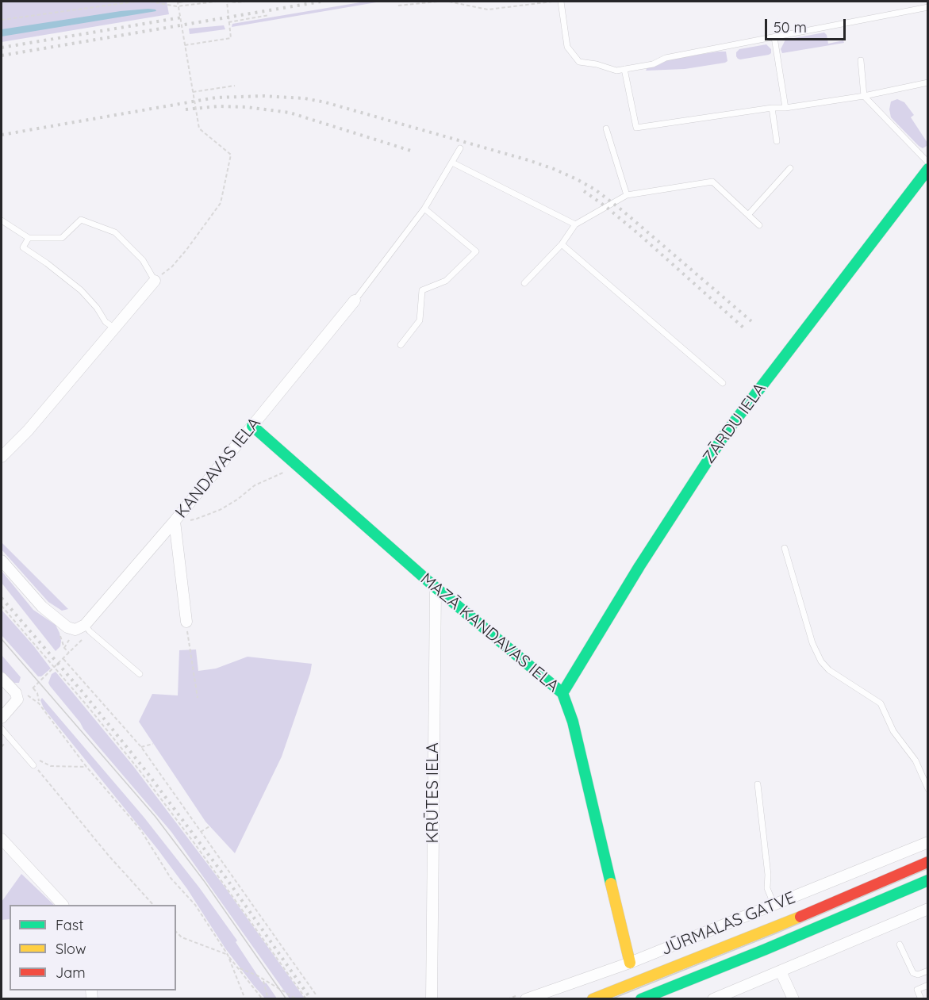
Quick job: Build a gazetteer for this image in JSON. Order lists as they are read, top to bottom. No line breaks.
{"streets":{"street":["ZĀRDU IELA","KANDAVAS IELA","MAZĀ KANDAVAS IELA","KRŪTES IELA","JŪRMALAS GATVE"]},"crossings":[["ZĀRDU IELA","MAZĀ KANDAVAS IELA"],["KANDAVAS IELA","MAZĀ KANDAVAS IELA"],["MAZĀ KANDAVAS IELA","KRŪTES IELA"],["MAZĀ KANDAVAS IELA","JŪRMALAS GATVE"]],"legend":["Fast","Slow","Jam"],"scale_bar":"50 m"}
